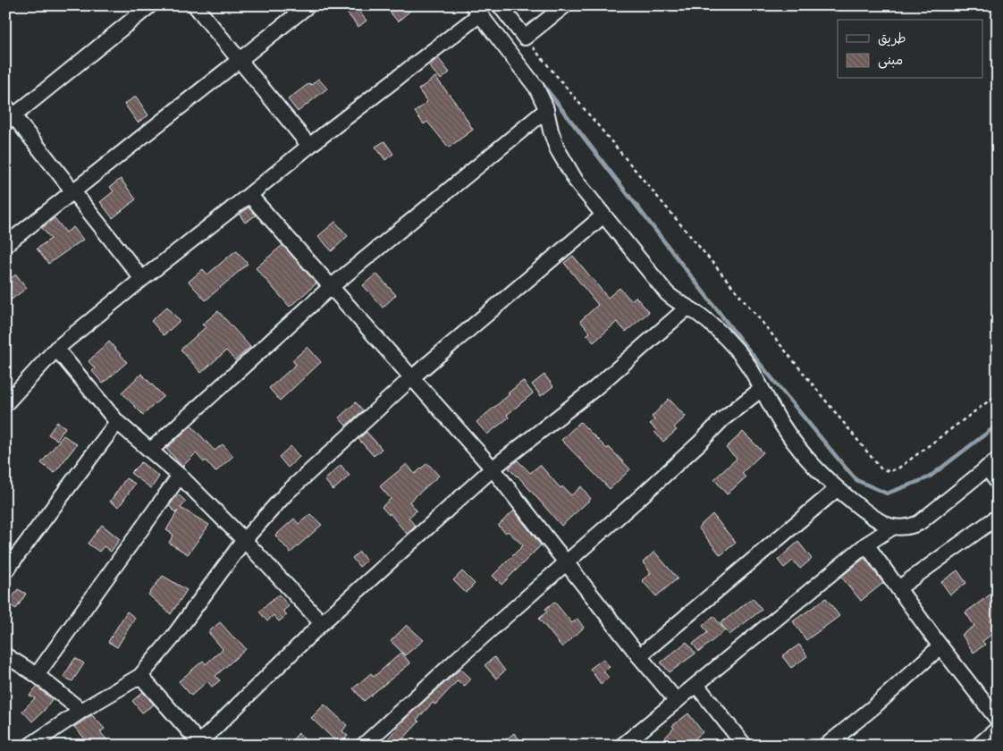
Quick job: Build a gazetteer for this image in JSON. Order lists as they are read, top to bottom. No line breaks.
{"legend":["طريق","مبنى"]}
